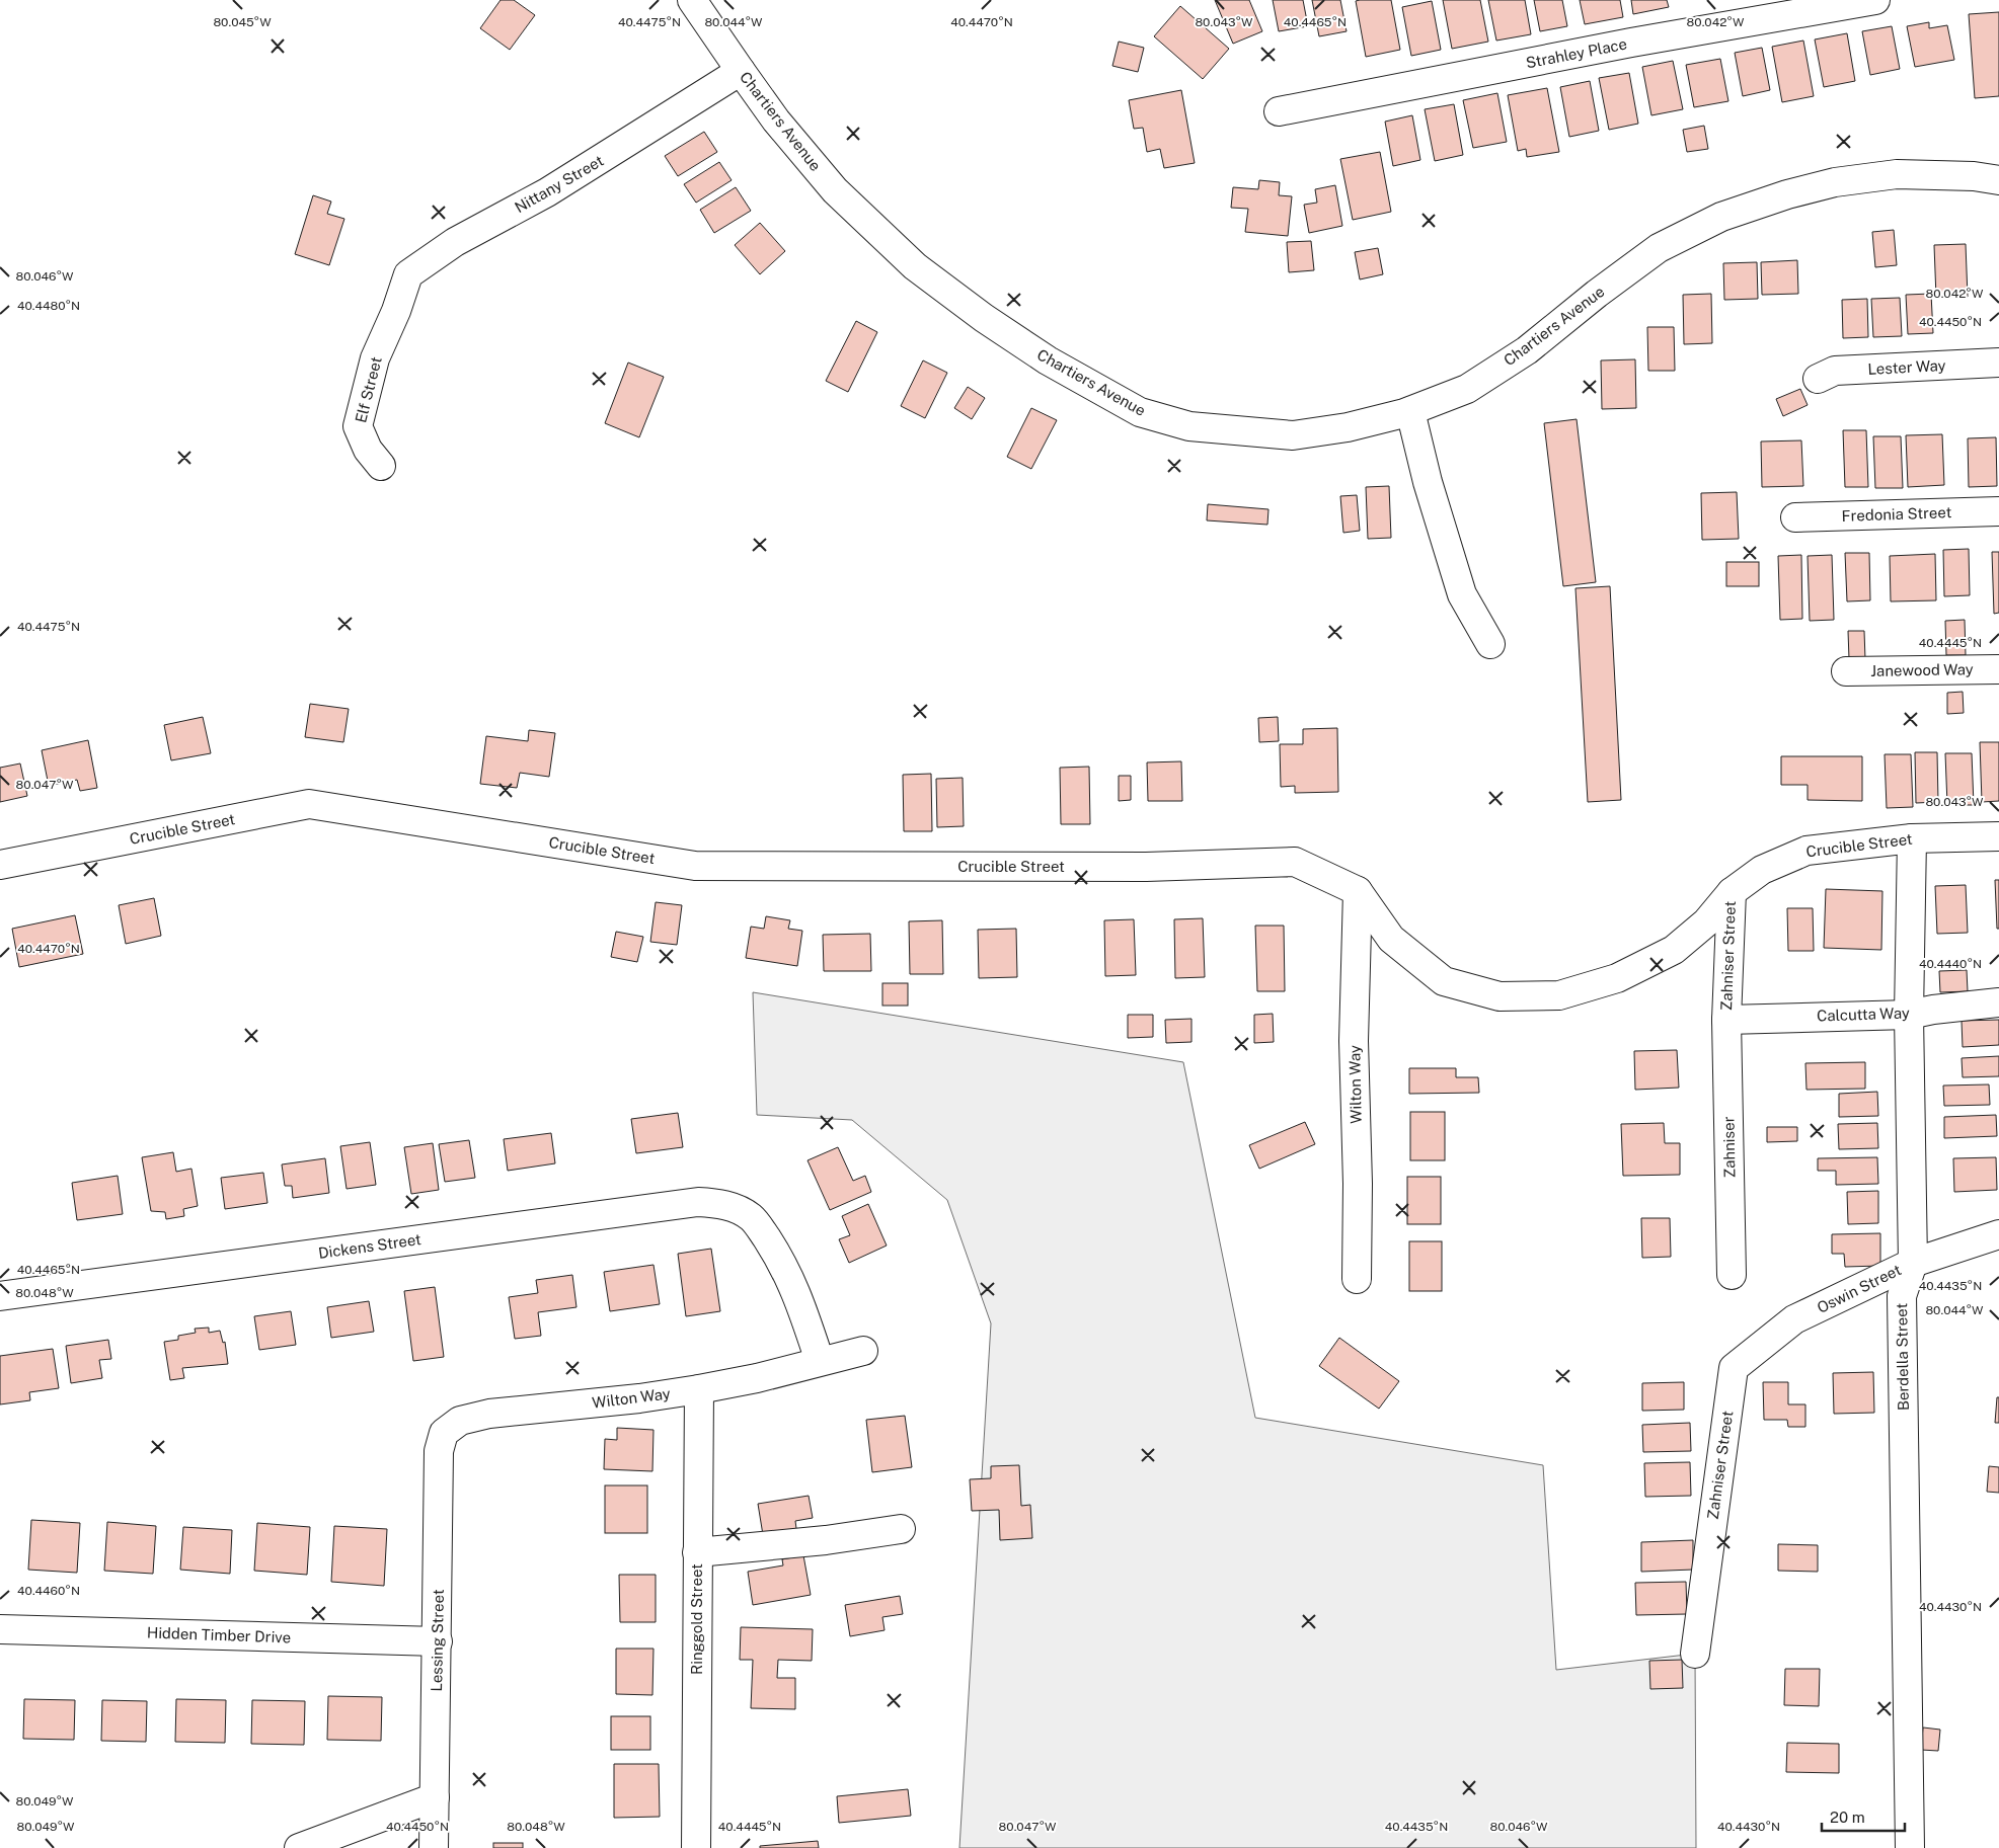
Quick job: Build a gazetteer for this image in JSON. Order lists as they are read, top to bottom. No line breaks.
{"streets":{"street":["Strahley Place","Chartiers Avenue","Nittany Street","Lester Way","Elf Street","Fredonia Street","Janewood Way","Crucible Street","Zahniser Street","Calcutta Way","Wilton Way","Zahniser","Dickens Street","Oswin Street","Berdella Street","Ringgold Street","Hidden Timber Drive","Lessing Street"]},"crossings":[["Chartiers Avenue","Nittany Street"],["Nittany Street","Elf Street"],["Crucible Street","Zahniser Street"],["Crucible Street","Wilton Way"],["Crucible Street","Berdella Street"],["Zahniser Street","Calcutta Way"],["Zahniser Street","Zahniser"],["Zahniser Street","Oswin Street"],["Calcutta Way","Zahniser"],["Calcutta Way","Berdella Street"],["Wilton Way","Dickens Street"],["Wilton Way","Ringgold Street"],["Wilton Way","Lessing Street"],["Oswin Street","Berdella Street"],["Hidden Timber Drive","Lessing Street"]],"scale_bar":"20 m","coordinates":["40.4475°N","40.4470°N","40.4465°N","80.042°W","80.045°W","80.044°W","80.043°W","80.046°W","40.4480°N","40.4450°N","40.4445°N","80.047°W","40.4440°N","40.4435°N","80.048°W","40.4460°N","40.4430°N","80.049°W"]}
